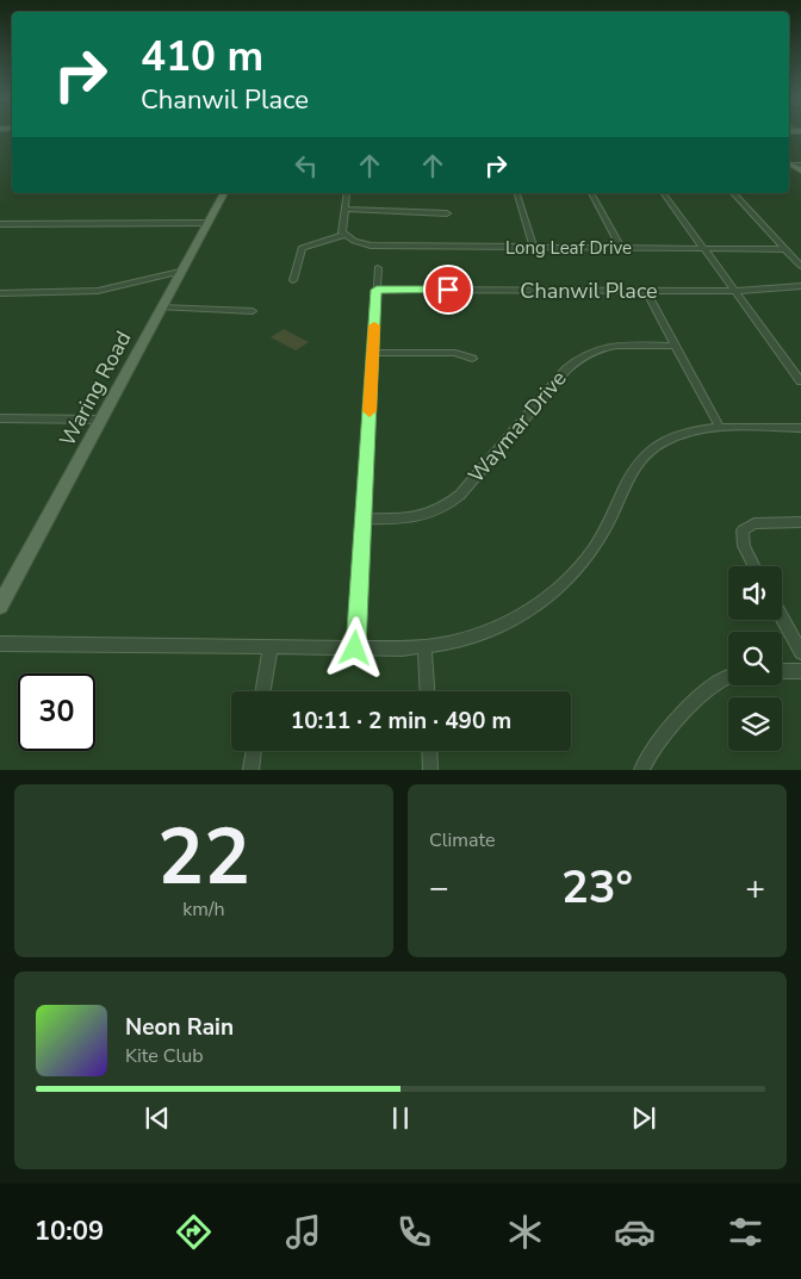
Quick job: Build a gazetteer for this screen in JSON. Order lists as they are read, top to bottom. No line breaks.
{"streets":{"main road":["Waring Road"],"street":["Long Leaf Drive","Chanwil Place","Waymar Drive"]},"page":{"turn":["410 m","Chanwil Place"],"limit":"30","trip":"10:11 · 2 min · 490 m","tile":[["22","km/h"],"Climate"],"heat":["−","23°","+"],"song":["Neon Rain","Kite Club"],"tabs":"10:09"}}
